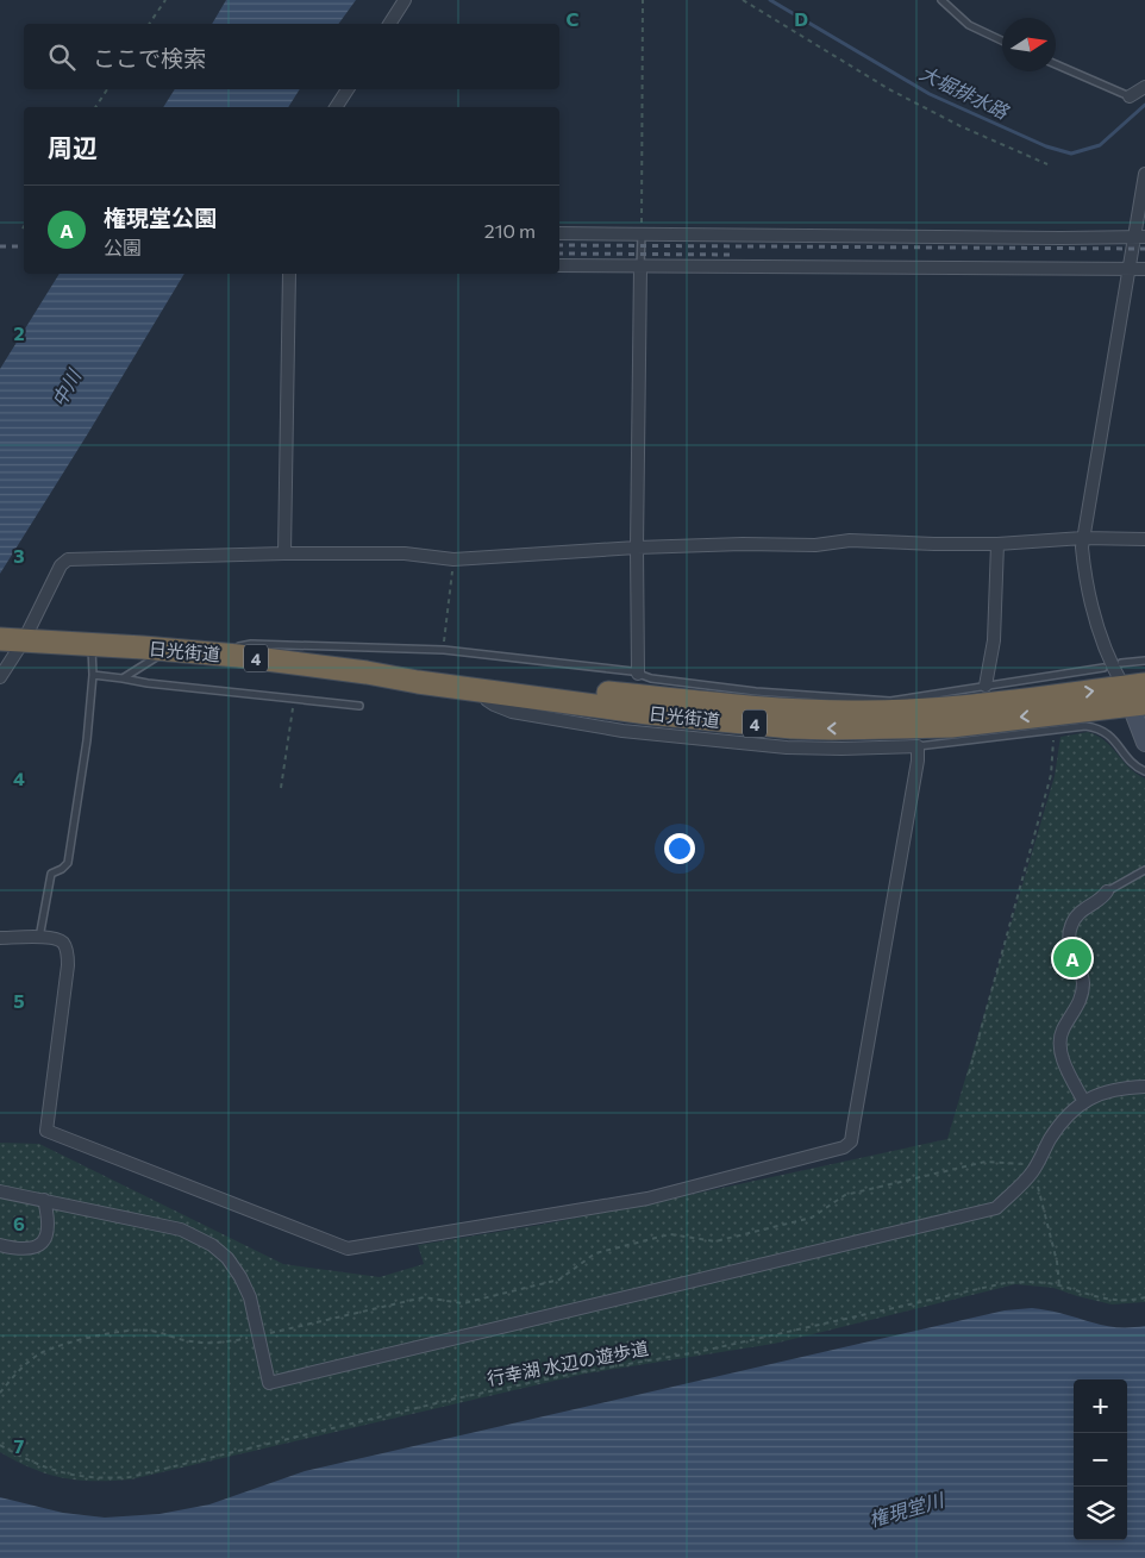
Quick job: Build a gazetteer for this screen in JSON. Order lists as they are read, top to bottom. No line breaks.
{"streets":{"highway":["日光街道","4"],"path":["行幸湖 水辺の遊歩道"]},"water":["大堀排水路","中川","権現堂川"],"north":"right","page":{"search":"ここで検索","heading":"周辺","list":[{"mark":"A","name":"権現堂公園","note":"公園","value":"210 m"}],"pins":"A","map_buttons":["+","−"]},"grid":{"columns":["C","D"],"rows":["2","3","4","5","6","7"]}}
